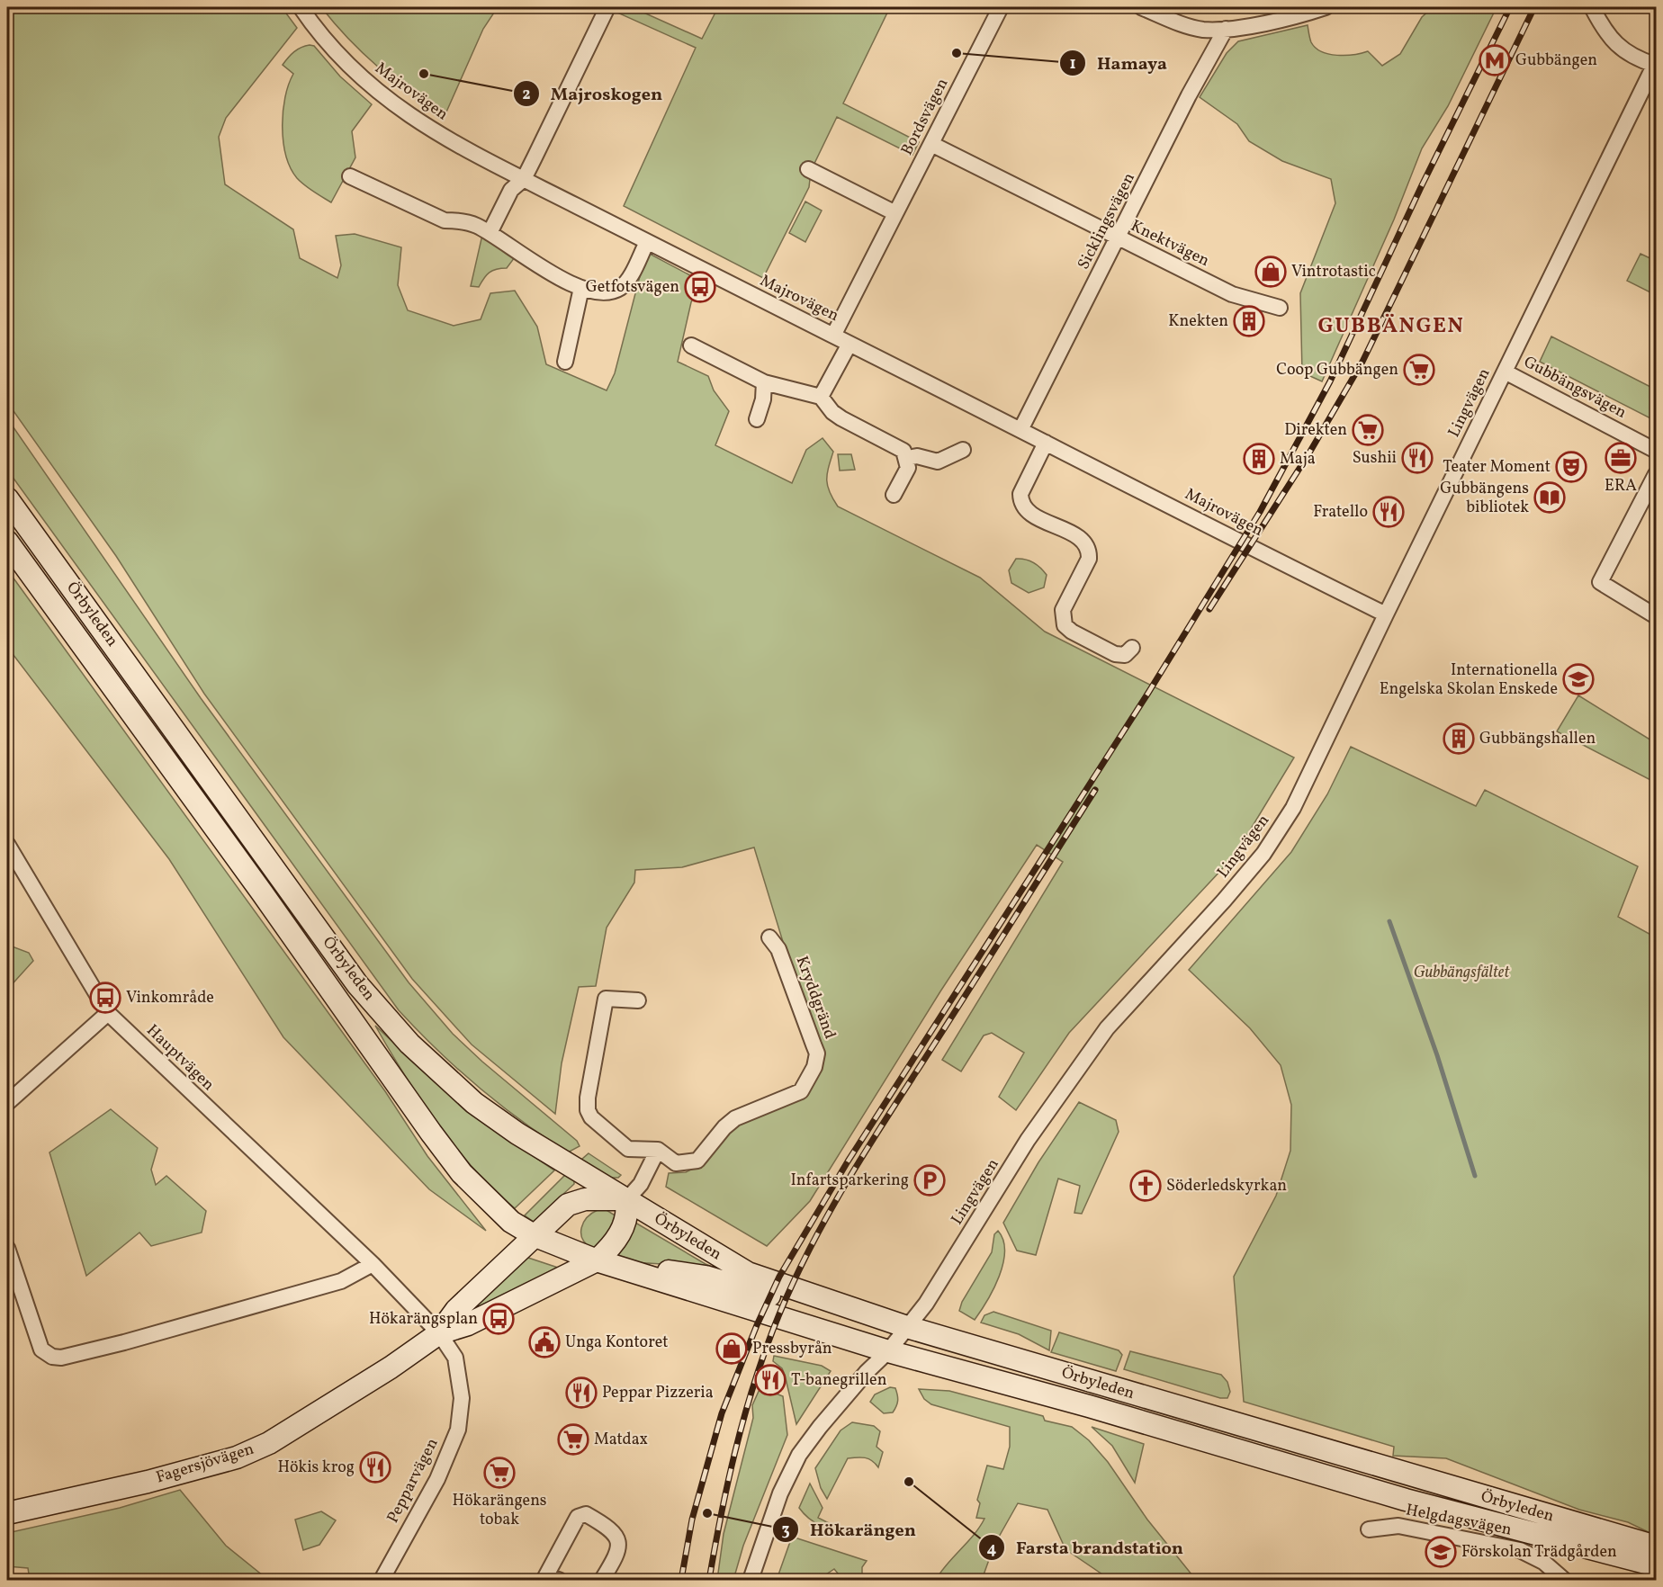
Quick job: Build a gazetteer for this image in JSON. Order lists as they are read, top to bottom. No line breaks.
{"streets":{"main road":["Örbyleden","Fagersjövägen"],"street":["Majrovägen","Bordsvägen","Sicklingsvägen","Knektvägen","Gubbängsvägen","Lingvägen","Kryddgränd","Hauptvägen","Pepparvägen","Helgdagsvägen"]},"crossings":[["Majrovägen","Bordsvägen"],["Majrovägen","Sicklingsvägen"],["Majrovägen","Lingvägen"],["Bordsvägen","Knektvägen"],["Sicklingsvägen","Knektvägen"],["Gubbängsvägen","Lingvägen"],["Lingvägen","Örbyleden"],["Örbyleden","Fagersjövägen"],["Hauptvägen","Fagersjövägen"],["Hauptvägen","Pepparvägen"],["Fagersjövägen","Pepparvägen"]],"districts":["GUBBÄNGEN"],"parks":["Gubbängsfältet"],"places":{"other":["Hamaya","Majroskogen","Farsta brandstation","Hökarängen"],"metro station":["Gubbängen"],"shop":["Vintrotastic","Pressbyrån"],"bus stop":["Getfotsvägen","Vinkområde","Hökarängsplan"],"building":["Knekten","Maja","Gubbängshallen"],"supermarket":["Coop Gubbängen","Direkten","Matdax","Hökarängens tobak"],"restaurant":["Sushii","Fratello","T-banegrillen","Peppar Pizzeria","Hökis krog"],"office":["ERA"],"theatre":["Teater Moment"],"library":["Gubbängens bibliotek"],"school or university":["Internationella Engelska Skolan Enskede","Förskolan Trädgården"],"parking":["Infartsparkering"],"church":["Söderledskyrkan"],"public building":["Unga Kontoret"]}}
